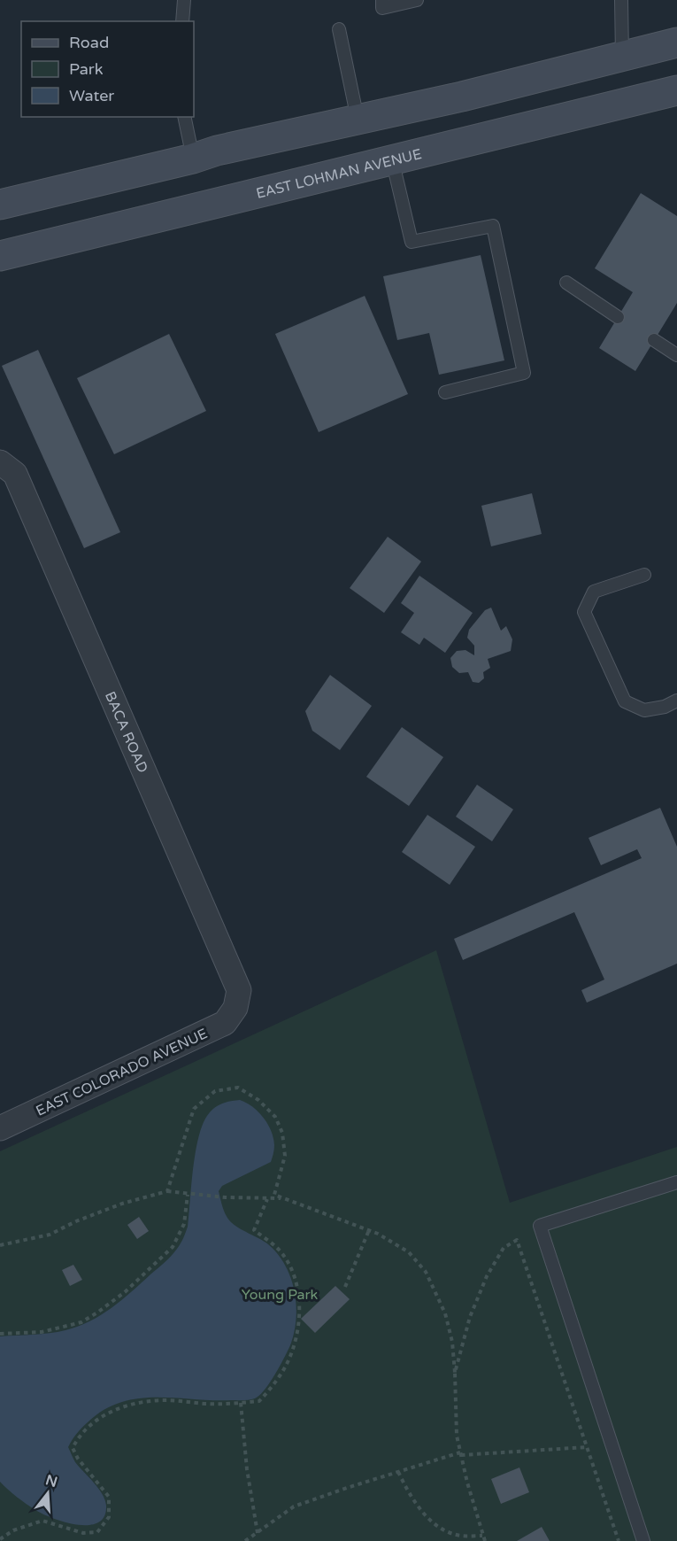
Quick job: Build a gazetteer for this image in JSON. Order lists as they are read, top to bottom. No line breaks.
{"streets":{"main road":["EAST LOHMAN AVENUE"],"street":["BACA ROAD","EAST COLORADO AVENUE"]},"crossings":[["BACA ROAD","EAST COLORADO AVENUE"]],"parks":["Young Park"],"legend":["Road","Park","Water"],"north":"top"}
